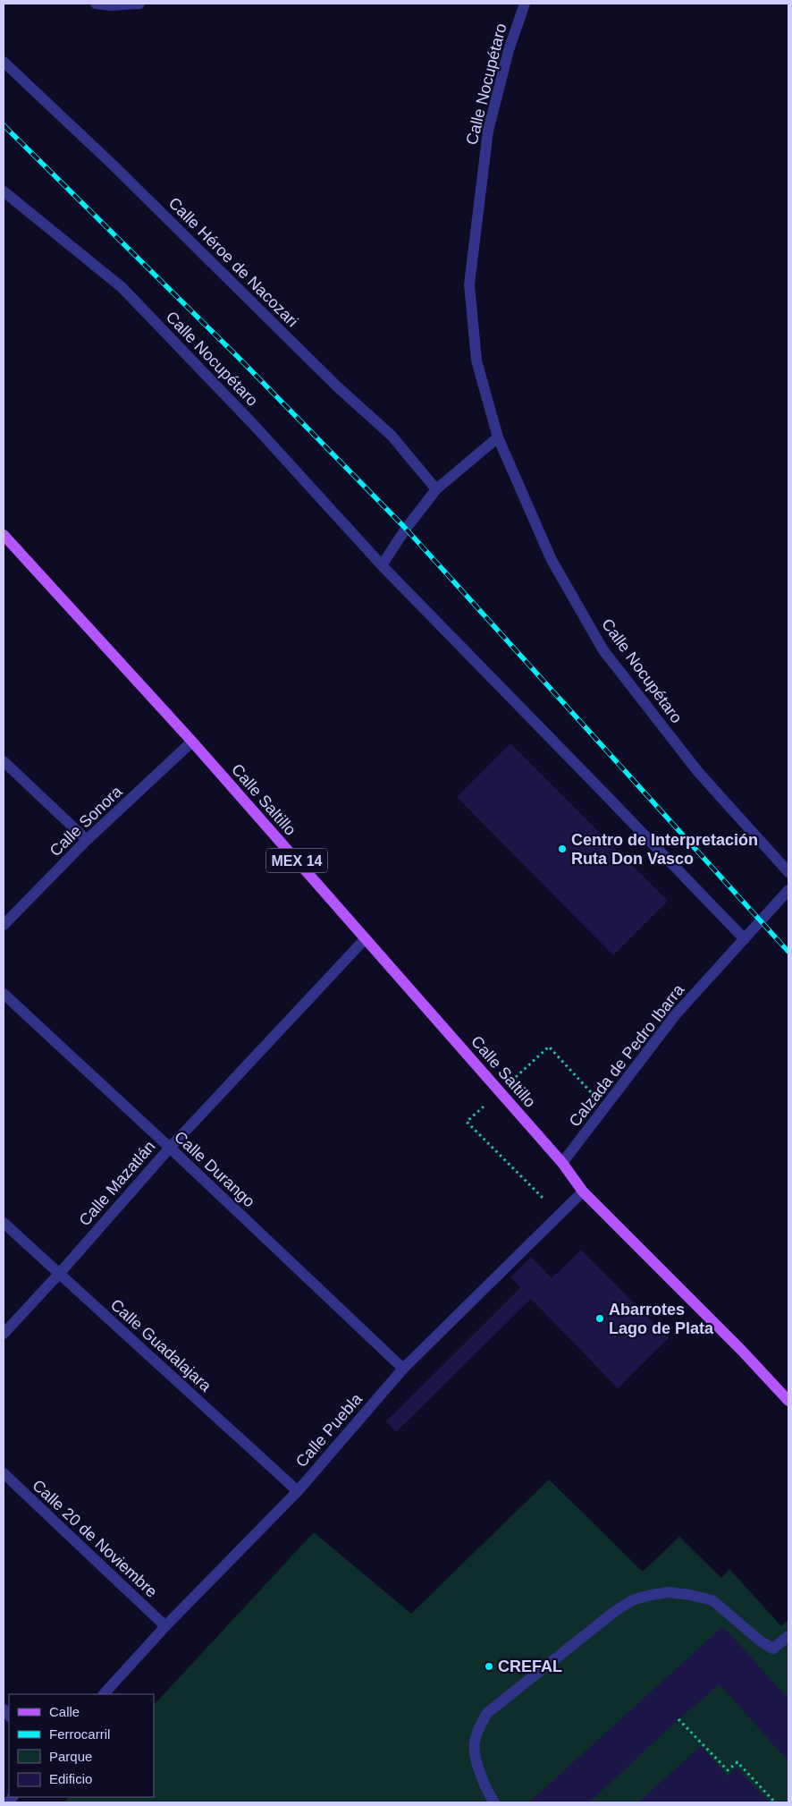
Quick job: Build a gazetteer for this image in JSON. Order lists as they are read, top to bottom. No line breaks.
{"streets":{"main road":["Calle Saltillo","MEX 14"],"street":["Calle Nocupétaro","Calle Héroe de Nacozari","Calle Sonora","Calzada de Pedro Ibarra","Calle Durango","Calle Mazatlán","Calle Guadalajara","Calle Puebla","Calle 20 de Noviembre"]},"crossings":[["Calle Nocupétaro","Calzada de Pedro Ibarra"],["Calle Saltillo","Calle Sonora"],["Calle Saltillo","MEX 14"],["Calle Saltillo","Calzada de Pedro Ibarra"],["Calle Saltillo","Calle Mazatlán"],["Calle Saltillo","Calle Puebla"],["MEX 14","Calle Puebla"],["Calle Durango","Calle Mazatlán"],["Calle Durango","Calle Puebla"],["Calle Mazatlán","Calle Guadalajara"],["Calle Guadalajara","Calle Puebla"],["Calle Puebla","Calle 20 de Noviembre"]],"places":["Centro de Interpretación Ruta Don Vasco","Abarrotes Lago de Plata","CREFAL"],"legend":["Calle","Ferrocarril","Parque","Edificio"]}
